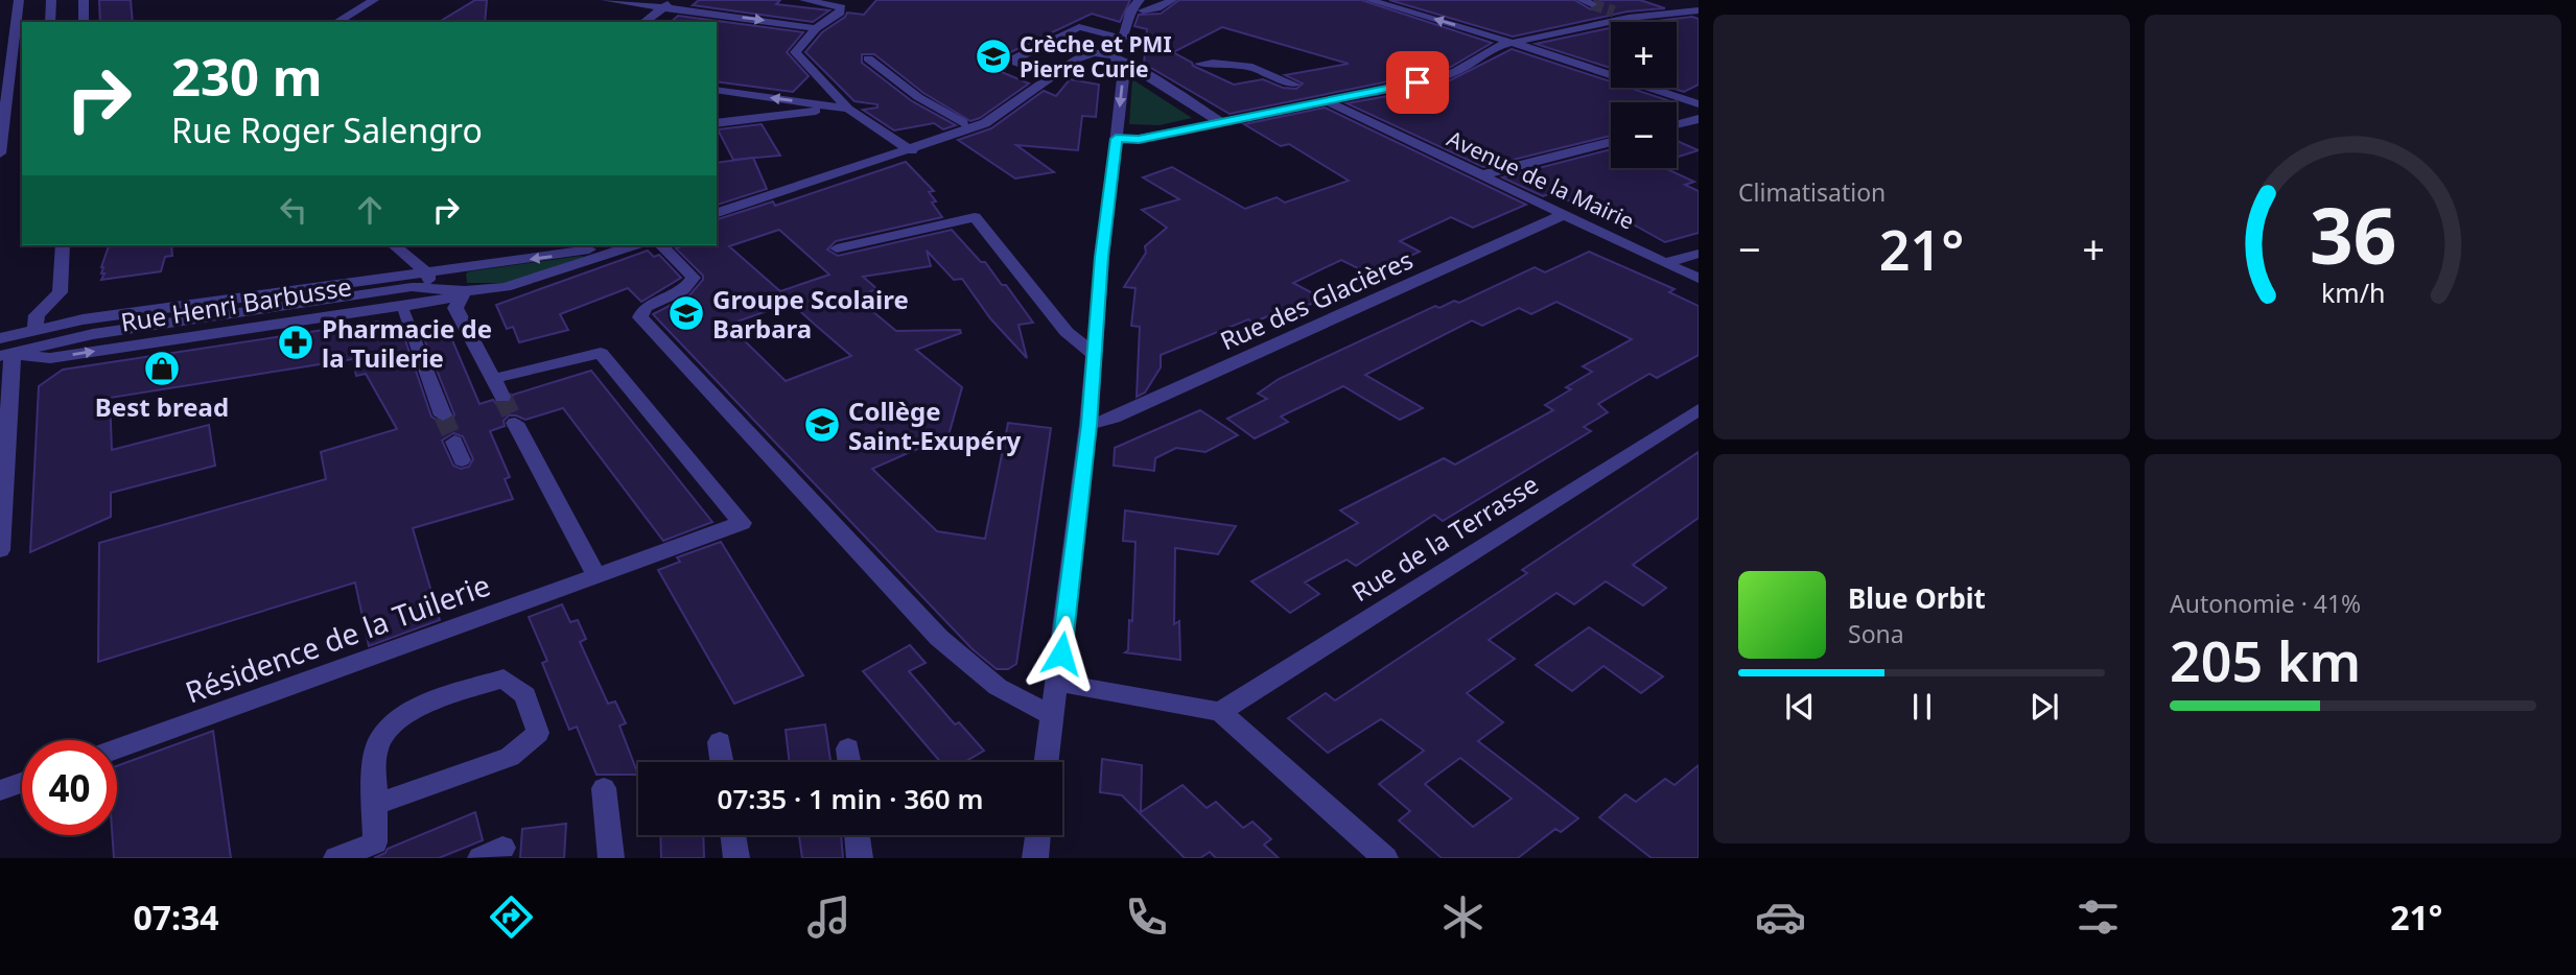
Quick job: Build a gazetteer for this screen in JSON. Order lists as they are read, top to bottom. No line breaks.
{"streets":{"street":["Avenue de la Mairie","Rue des Glacières","Rue Henri Barbusse","Rue de la Terrasse","Résidence de la Tuilerie"]},"crossings":[["Avenue de la Mairie","Rue des Glacières"],["Rue Henri Barbusse","Résidence de la Tuilerie"]],"places":{"school or university":["Crèche et PMI Pierre Curie","Groupe Scolaire Barbara","Collège Saint-Exupéry"],"pharmacy":["Pharmacie de la Tuilerie"],"shop":["Best bread"]},"page":{"tile":["Climatisation",["Autonomie · 41%","205 km"]],"map_buttons":["+","−"],"turn":["230 m","Rue Roger Salengro"],"heat":["−","21°","+"],"song":["Blue Orbit","Sona"],"limit":"40","trip":"07:35 · 1 min · 360 m","tabs":["07:34","21°"],"gauge":["36","km/h"]}}
